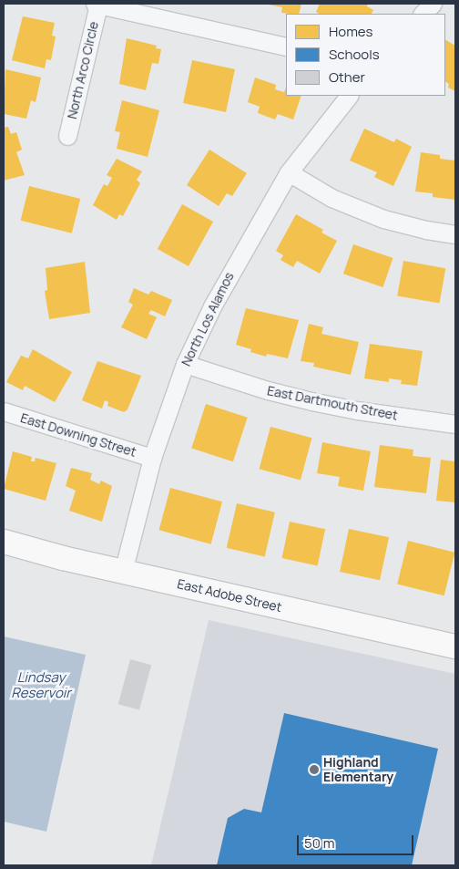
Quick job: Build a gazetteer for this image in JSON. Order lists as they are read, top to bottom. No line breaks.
{"streets":{"street":["North Arco Circle","North Los Alamos","East Dartmouth Street","East Downing Street","East Adobe Street"]},"crossings":[["North Los Alamos","East Dartmouth Street"],["North Los Alamos","East Downing Street"],["North Los Alamos","East Adobe Street"]],"water":["Lindsay Reservoir"],"places":["Highland Elementary"],"legend":["Homes","Schools","Other"],"scale_bar":"50 m"}
